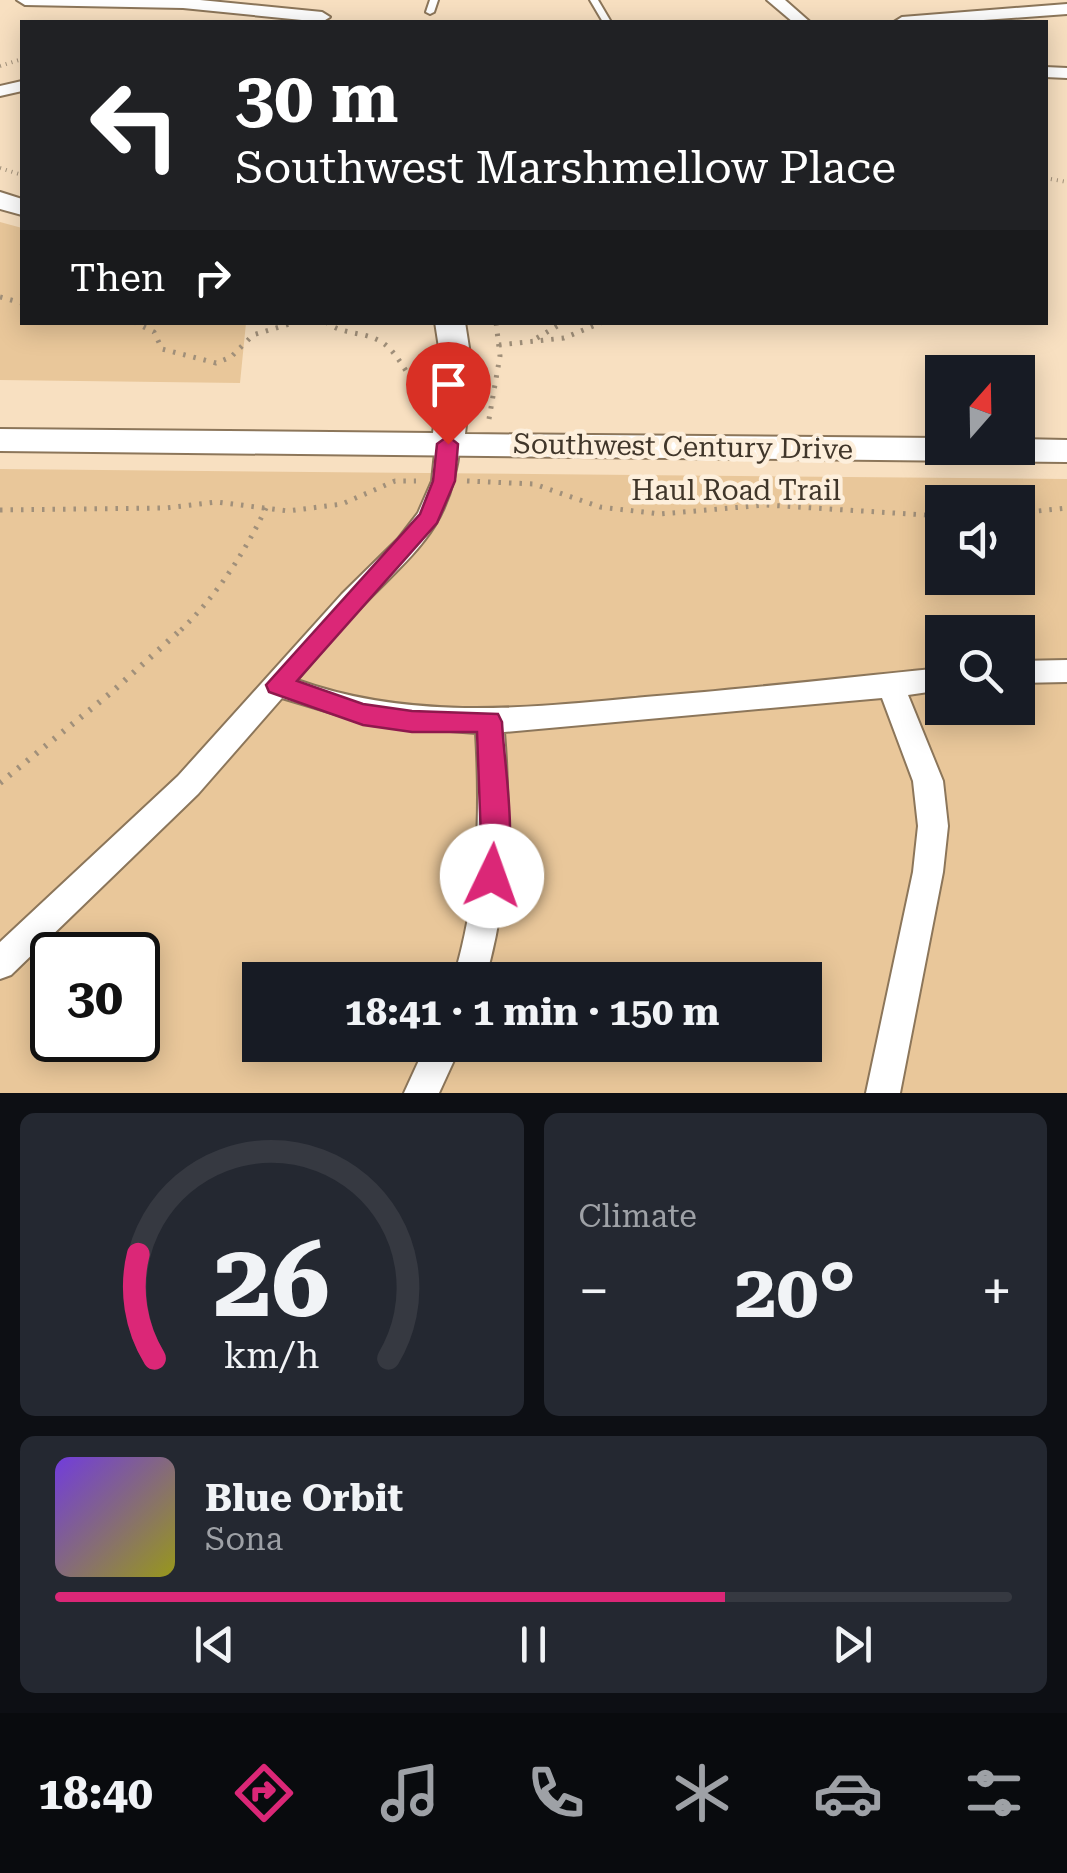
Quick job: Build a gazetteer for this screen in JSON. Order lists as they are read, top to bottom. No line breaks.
{"streets":{"main road":["Southwest Century Drive"],"path":["Haul Road Trail"]},"north":"top","page":{"turn":["30 m","Southwest Marshmellow Place"],"then":"Then","limit":"30","trip":"18:41 · 1 min · 150 m","tile":"Climate","heat":["−","20°","+"],"song":["Blue Orbit","Sona"],"tabs":"18:40","gauge":["26","km/h"]}}
